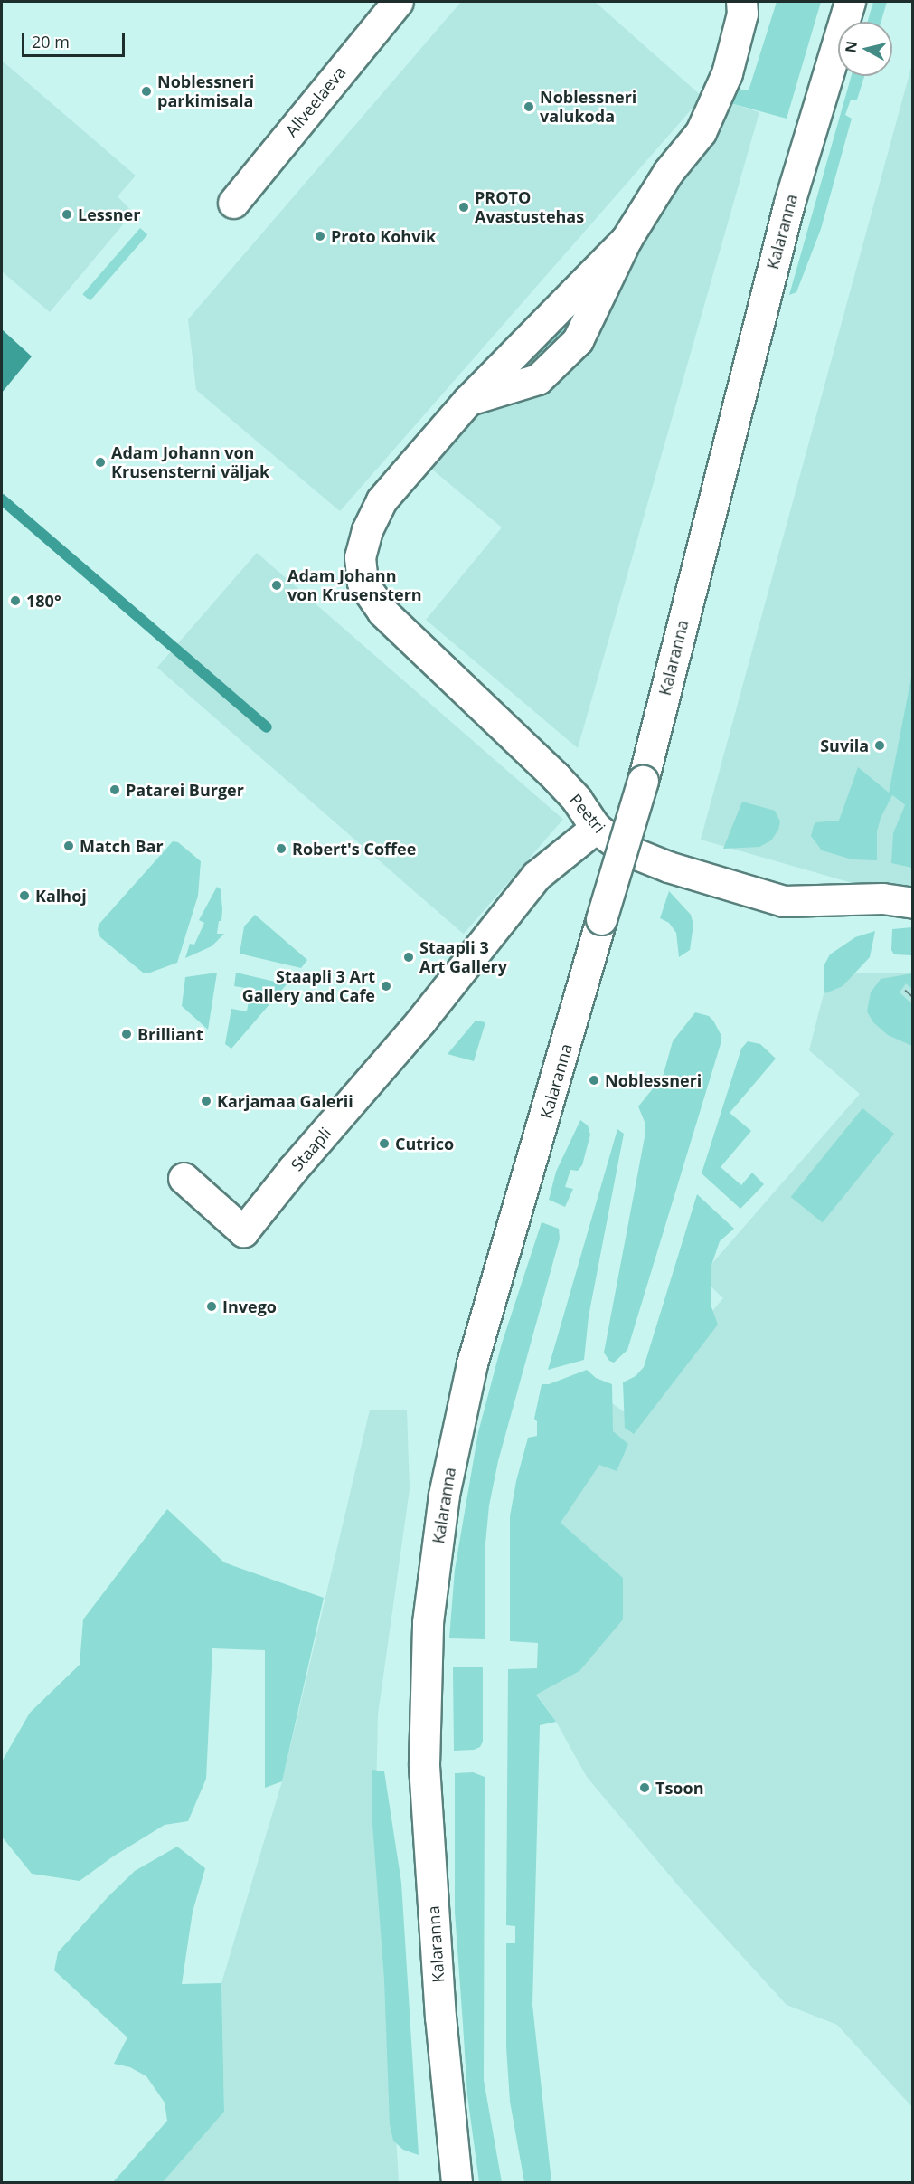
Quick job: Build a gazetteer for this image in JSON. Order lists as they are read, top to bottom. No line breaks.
{"streets":{"street":["Allveelaeva","Kalaranna","Peetri","Staapli"]},"crossings":[["Peetri","Staapli"]],"places":["Noblessneri parkimisala","Noblessneri valukoda","PROTO Avastustehas","Lessner","Proto Kohvik","Adam Johann von Krusensterni väljak","Adam Johann von Krusenstern","180°","Suvila","Patarei Burger","Match Bar","Robert's Coffee","Kalhoj","Staapli 3 Art Gallery","Staapli 3 Art Gallery and Cafe","Brilliant","Noblessneri","Karjamaa Galerii","Cutrico","Invego","Tsoon"],"scale_bar":"20 m","north":"left"}
